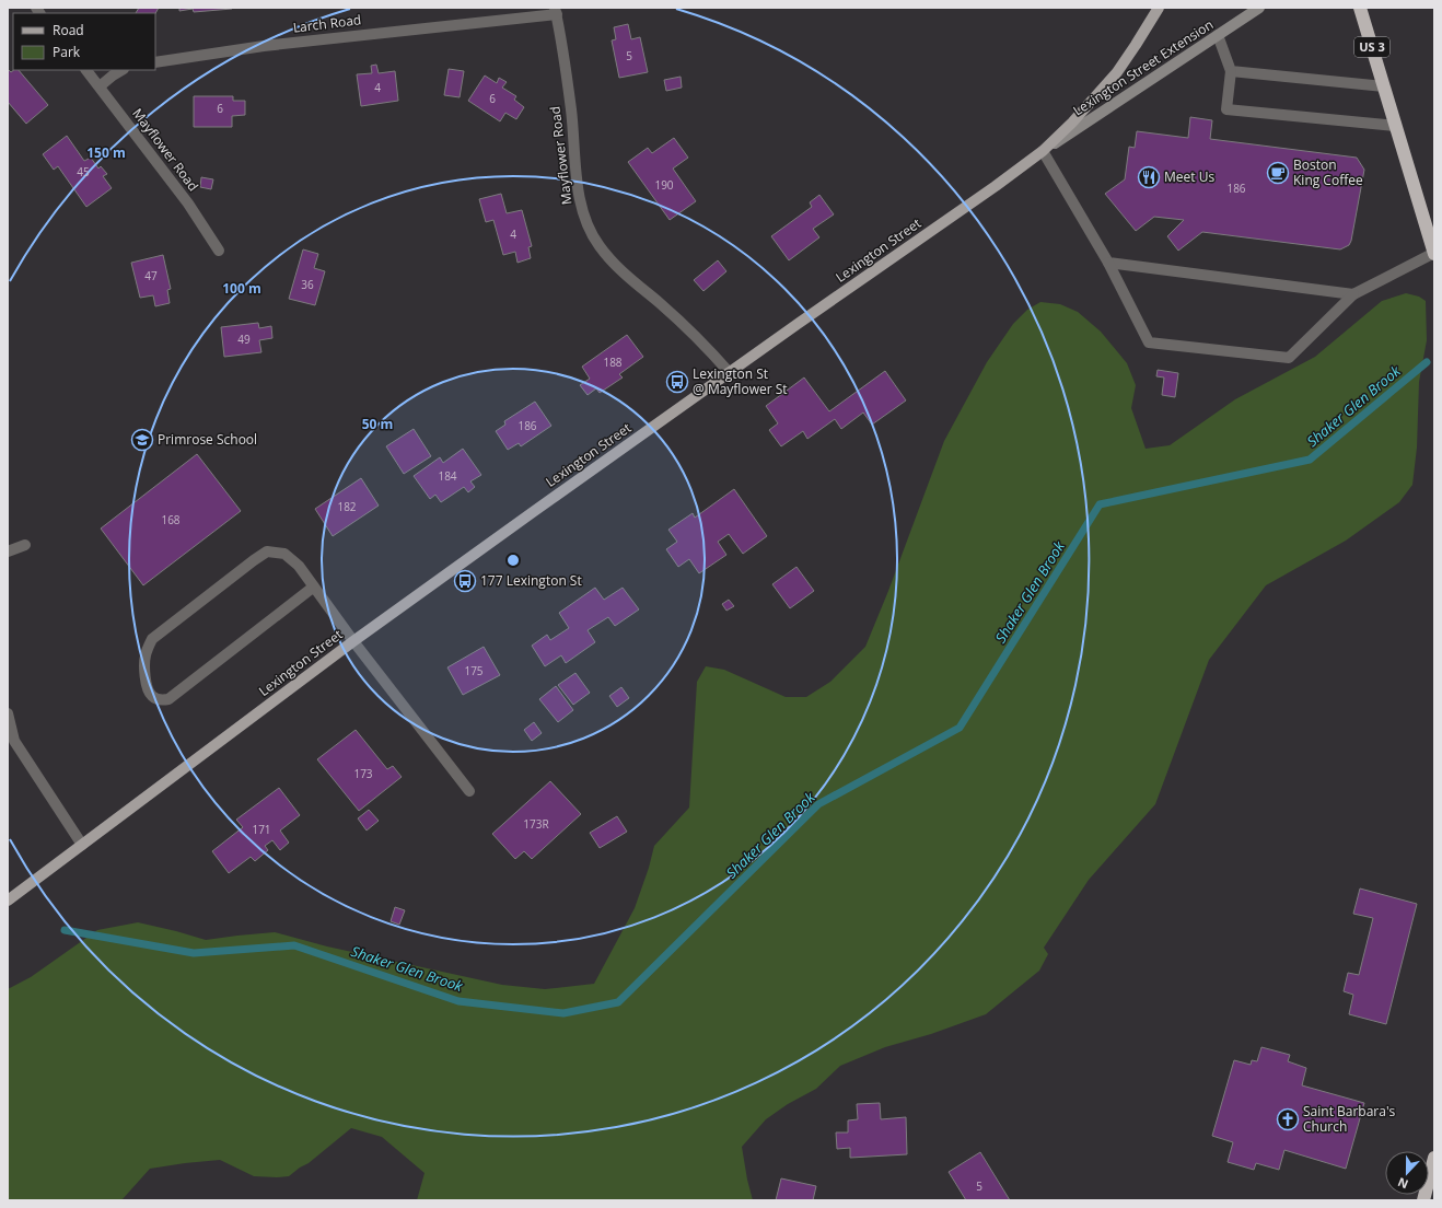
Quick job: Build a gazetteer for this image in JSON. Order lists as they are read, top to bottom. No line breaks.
{"streets":{"highway":["US 3"],"main road":["Lexington Street"],"street":["Larch Road","Lexington Street Extension","Mayflower Road"]},"crossings":[["Larch Road","Mayflower Road"],["Lexington Street Extension","Lexington Street"],["Mayflower Road","Lexington Street"]],"water":["Shaker Glen Brook"],"places":{"cafe":["Boston King Coffee"],"restaurant":["Meet Us"],"bus stop":["Lexington St @ Mayflower St","177 Lexington St"],"school or university":["Primrose School"],"church":["Saint Barbara's Church"]},"house_numbers":["5","4","6","6","45","190","186","4","47","36","49","188","186","184","182","168","175","173","173R","171","5"],"legend":["Road","Park"],"north":"bottom","rings":["150 m","100 m","50 m"]}
